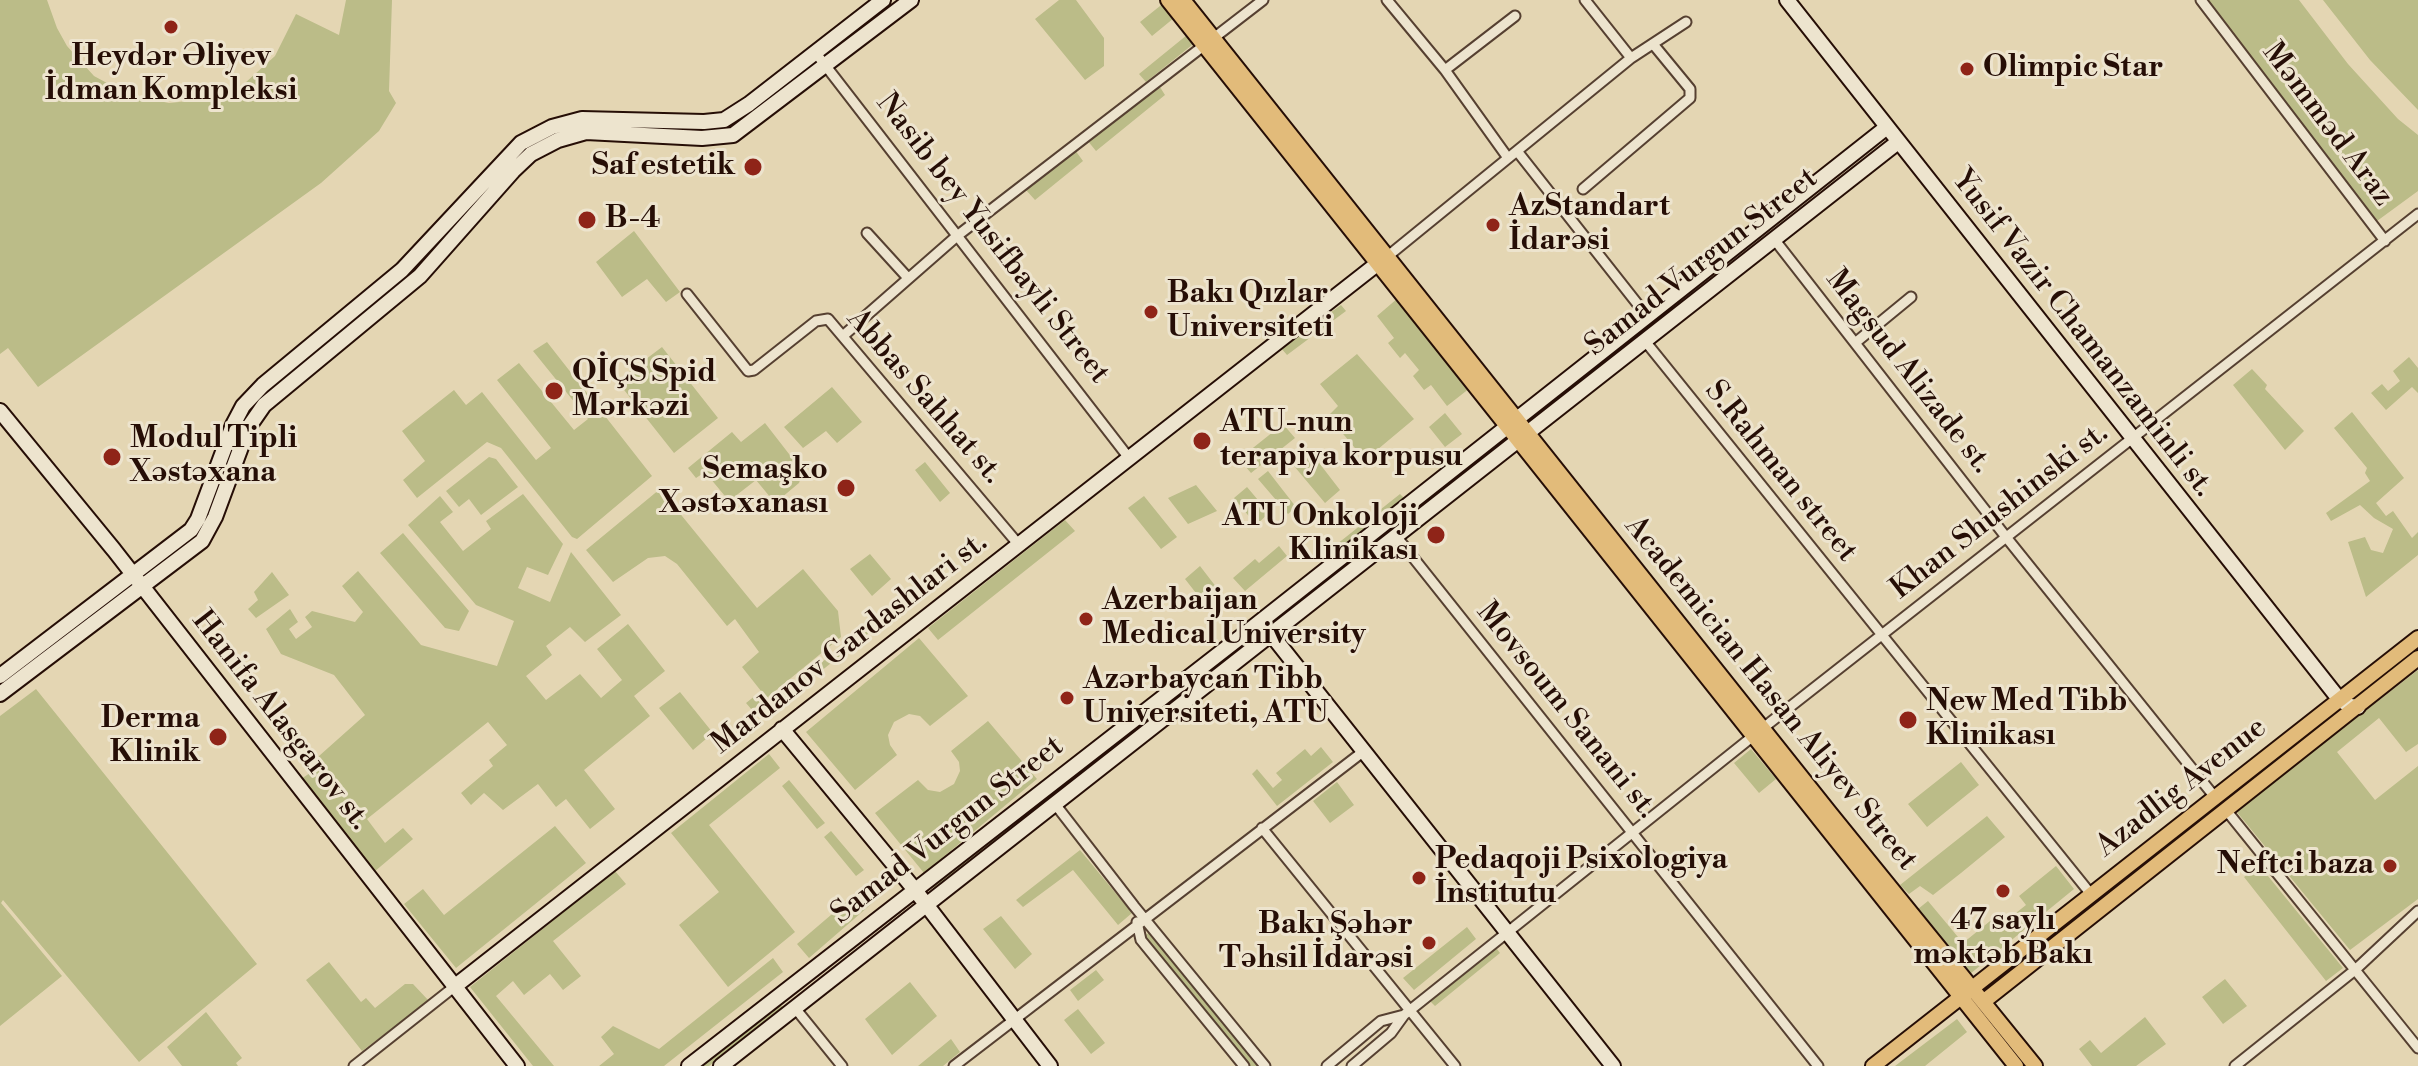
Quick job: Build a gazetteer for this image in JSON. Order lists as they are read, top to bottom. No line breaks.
{"streets":{"main road":["Samad Vurgun Street","Yusif Vazir Chamanzaminli st.","Mardanov Gardashlari st.","Academician Hasan Aliyev Street","Hanifa Alasgarov st.","Azadlig Avenue"],"street":["Məmməd Araz","Nasib bey Yusifbayli Street","Magsud Alizade st.","Abbas Sahhat st.","S.Rahman street","Khan Shushinski st.","Movsoum Sanani st."]},"crossings":[["Məmməd Araz","Khan Shushinski st."],["Nasib bey Yusifbayli Street","Mardanov Gardashlari st."],["Samad Vurgun Street","Yusif Vazir Chamanzaminli st."],["Samad Vurgun Street","Magsud Alizade st."],["Samad Vurgun Street","S.Rahman street"],["Samad Vurgun Street","Academician Hasan Aliyev Street"],["Samad Vurgun Street","Movsoum Sanani st."],["Yusif Vazir Chamanzaminli st.","Khan Shushinski st."],["Yusif Vazir Chamanzaminli st.","Azadlig Avenue"],["Magsud Alizade st.","Khan Shushinski st."],["Magsud Alizade st.","Azadlig Avenue"],["Abbas Sahhat st.","Mardanov Gardashlari st."],["S.Rahman street","Khan Shushinski st."],["S.Rahman street","Azadlig Avenue"],["Khan Shushinski st.","Academician Hasan Aliyev Street"],["Khan Shushinski st.","Movsoum Sanani st."],["Mardanov Gardashlari st.","Hanifa Alasgarov st."],["Academician Hasan Aliyev Street","Azadlig Avenue"]],"places":["Heydər Əliyev İdman Kompleksi","Olimpic Star","Saf estetik","B-4","AzStandart İdarəsi","Bakı Qızlar Universiteti","QİÇS Spid Mərkəzi","ATU-nun terapiya korpusu","Modul Tipli Xəstəxana","Semaşko Xəstəxanası","ATU Onkoloji Klinikası","Azerbaijan Medical University","Azərbaycan Tibb Universiteti, ATU","New Med Tibb Klinikası","Derma Klinik","Neftci baza","Pedaqoji Psixologiya İnstitutu","47 saylı məktəb Bakı","Bakı Şəhər Təhsil İdarəsi"]}
